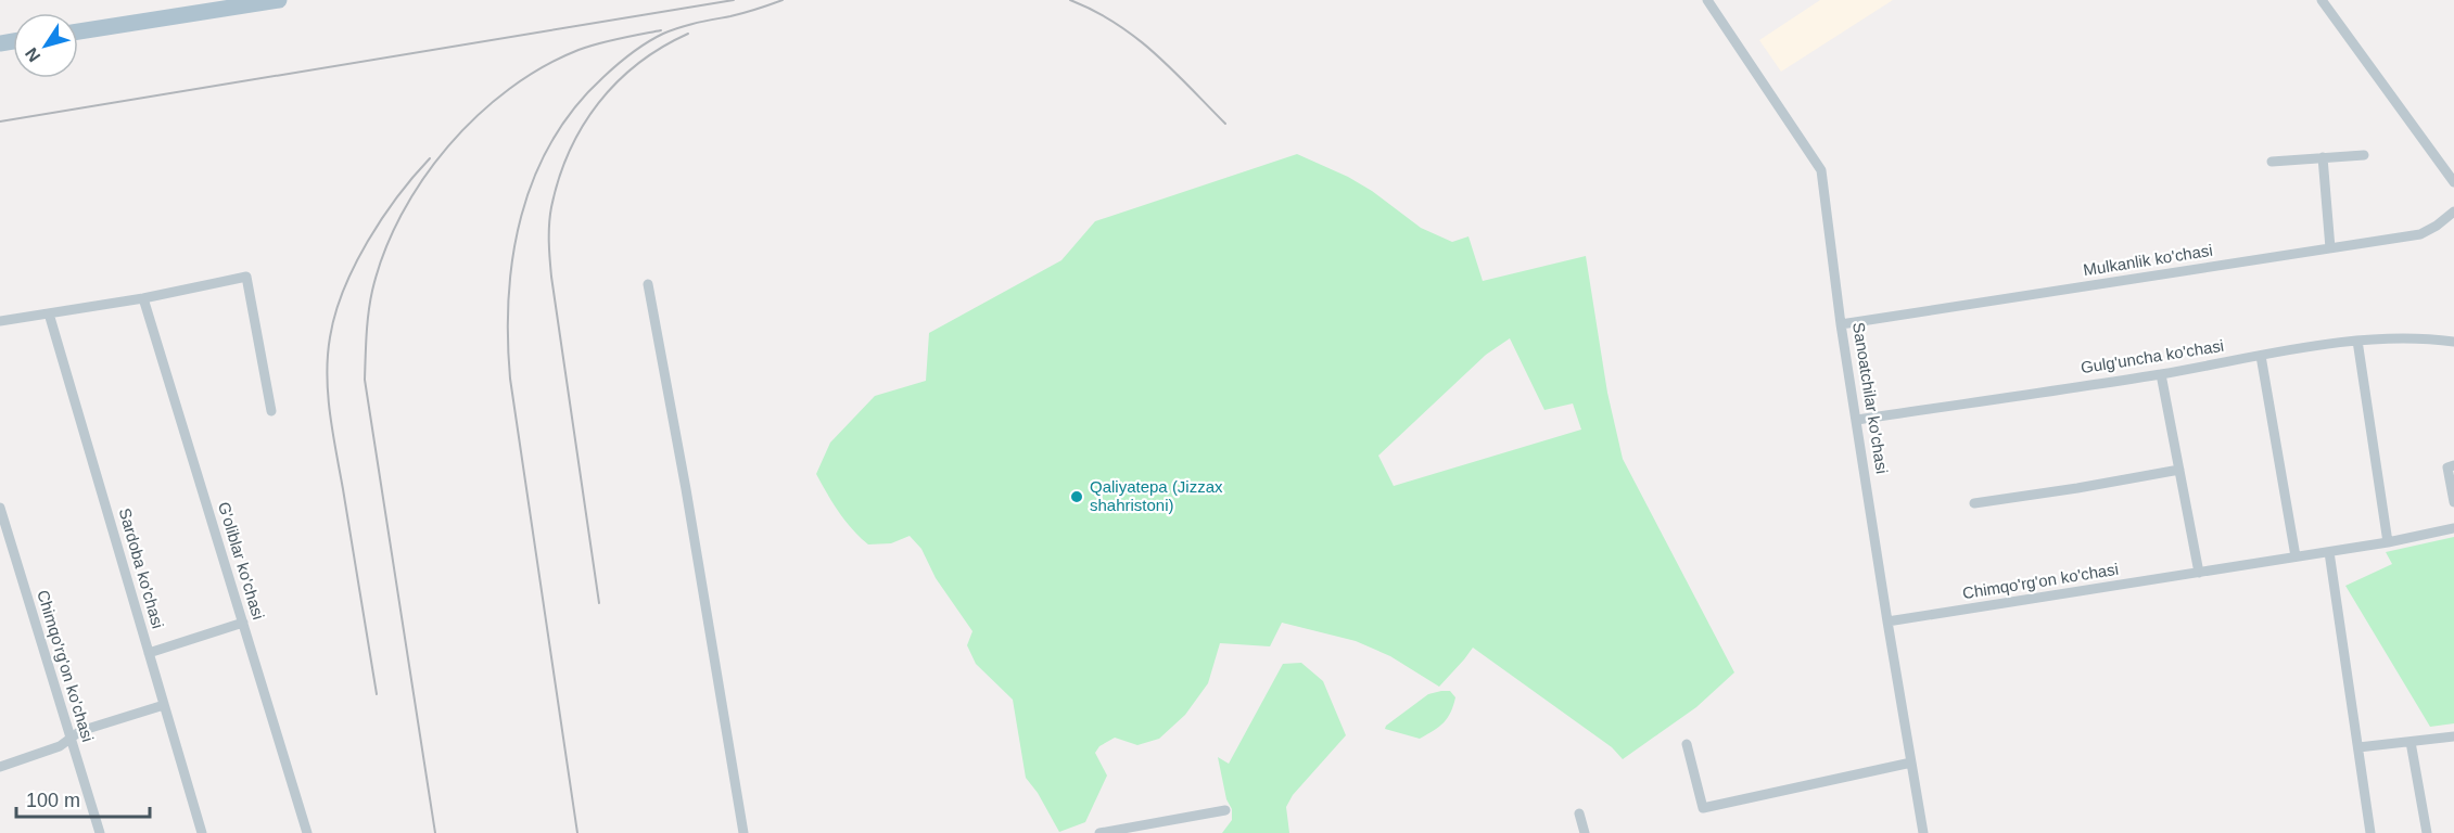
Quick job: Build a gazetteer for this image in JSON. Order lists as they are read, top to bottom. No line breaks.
{"streets":{"street":["Mulkanlik ko'chasi","Gulg'uncha ko'chasi","Sanoatchilar ko'chasi","G'oliblar ko'chasi","Sardoba ko'chasi","Chimqo'rg'on ko'chasi"]},"crossings":[["Mulkanlik ko'chasi","Sanoatchilar ko'chasi"],["Gulg'uncha ko'chasi","Sanoatchilar ko'chasi"],["Sanoatchilar ko'chasi","Chimqo'rg'on ko'chasi"]],"places":["Qaliyatepa (Jizzax shahristoni)"],"scale_bar":"100 m","north":"bottom left"}
